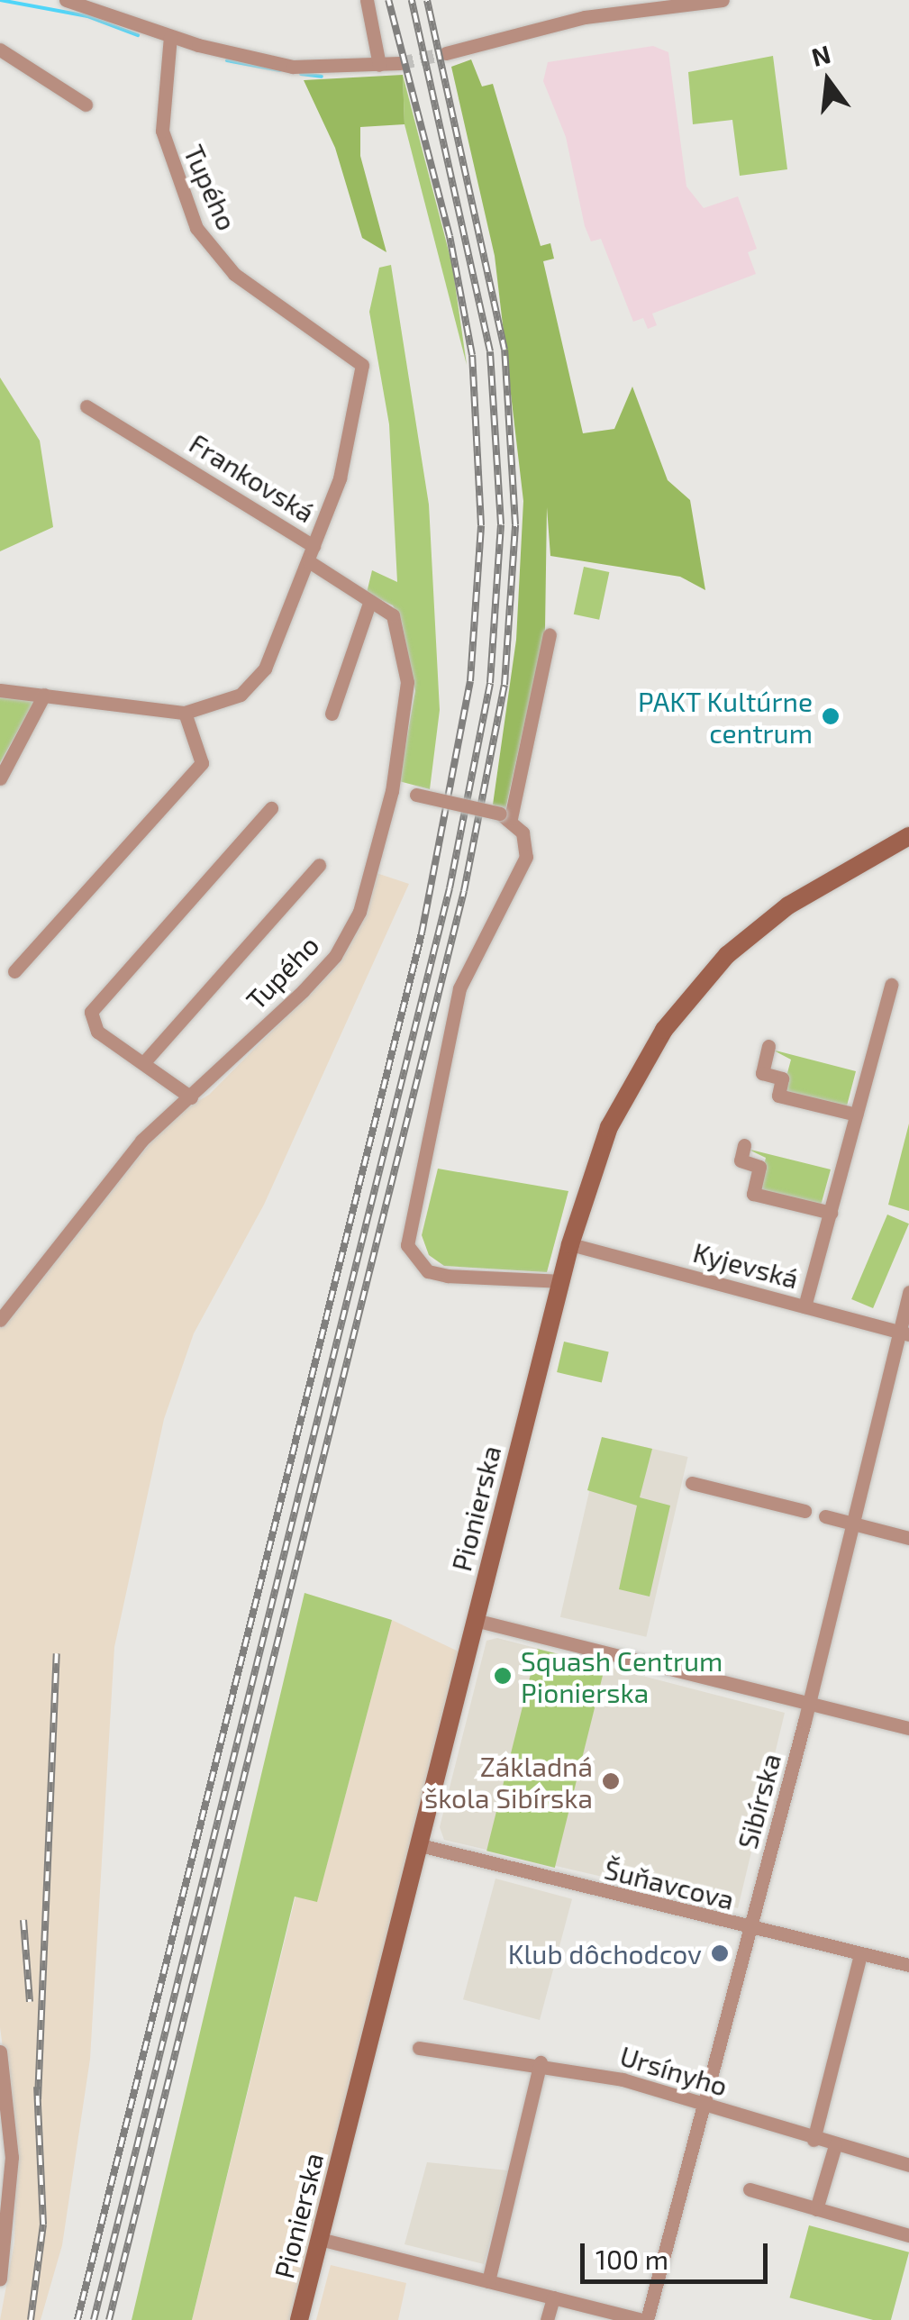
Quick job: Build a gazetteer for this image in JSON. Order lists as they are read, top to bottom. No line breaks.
{"streets":{"street":["Tupého","Frankovská","Kyjevská","Pionierska","Sibírska","Šuňavcova","Ursínyho"]},"crossings":[["Tupého","Frankovská"],["Kyjevská","Pionierska"],["Kyjevská","Sibírska"],["Pionierska","Šuňavcova"],["Sibírska","Šuňavcova"],["Sibírska","Ursínyho"]],"places":["PAKT Kultúrne centrum","Squash Centrum Pionierska","Základná škola Sibírska","Klub dôchodcov"],"scale_bar":"100 m","north":"top"}
